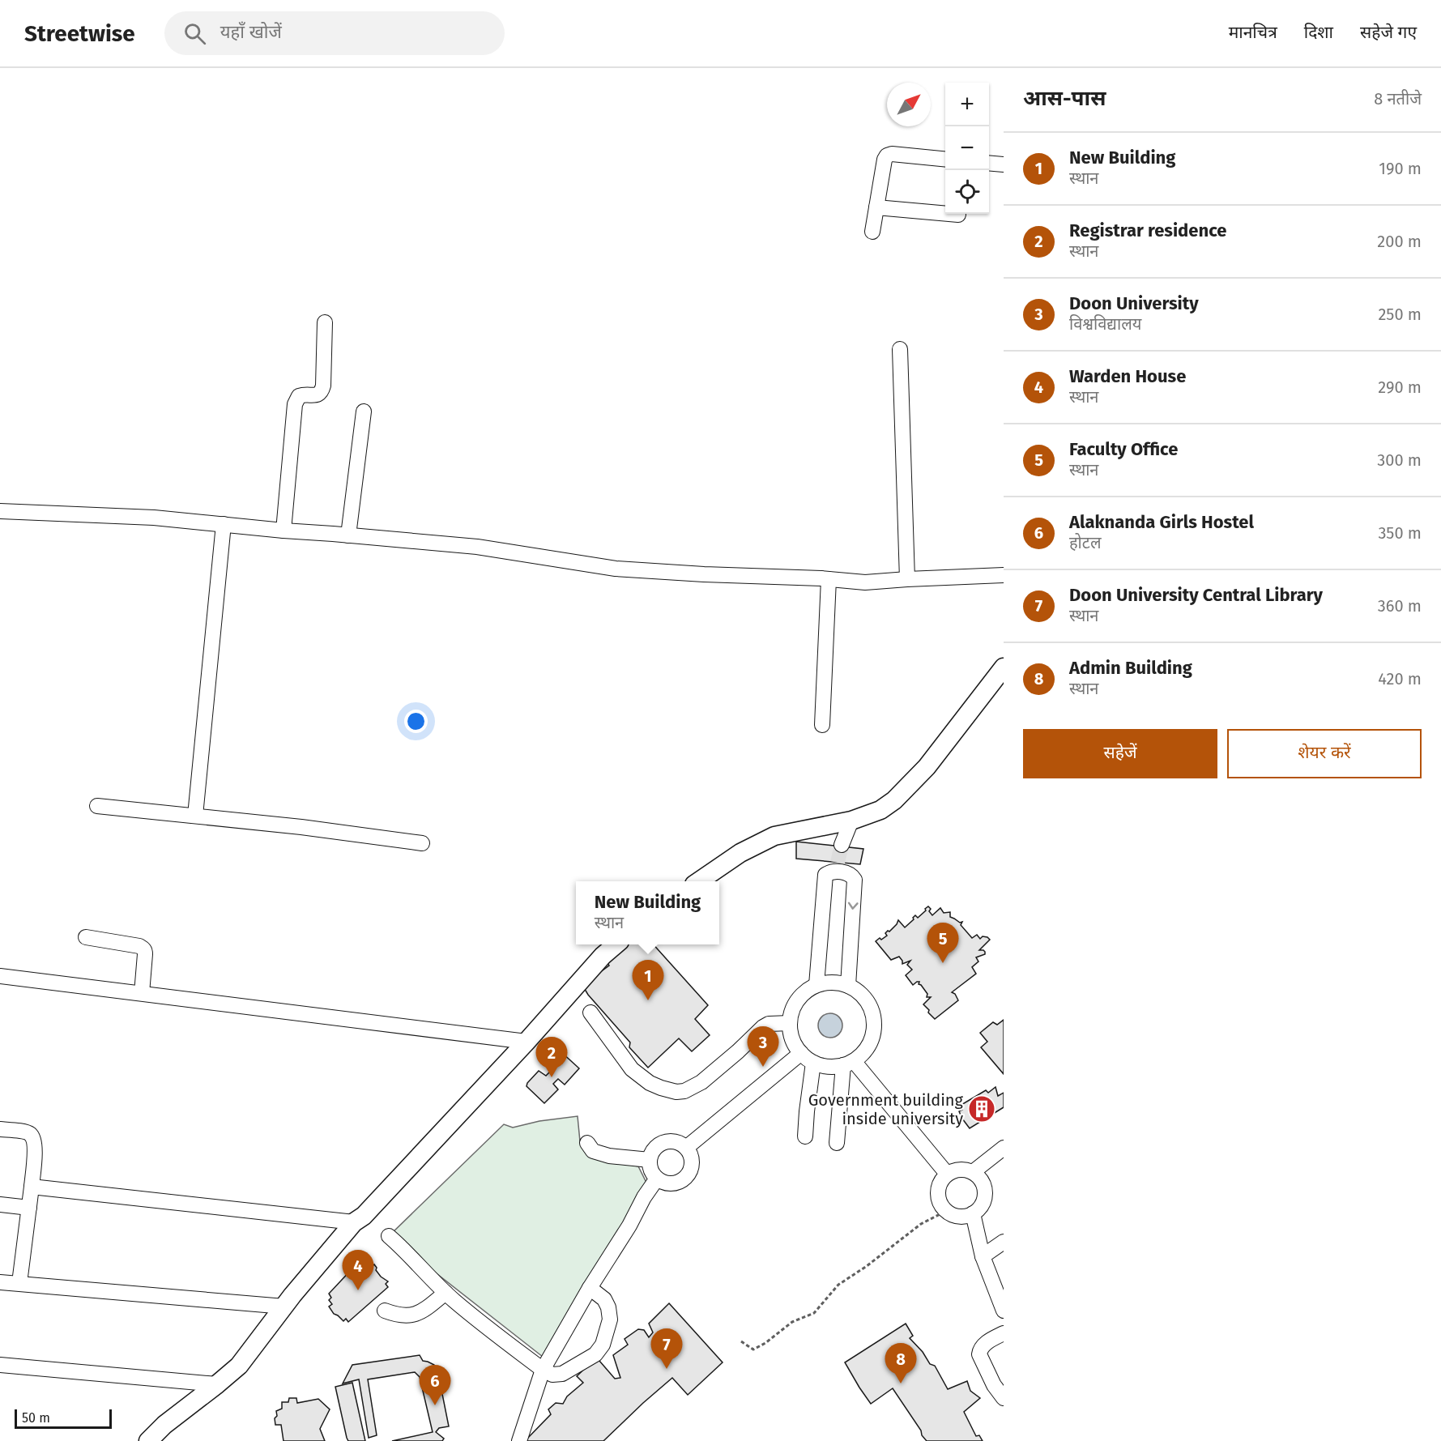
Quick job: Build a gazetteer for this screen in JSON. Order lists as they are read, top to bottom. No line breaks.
{"places":{"building":["Government building inside university"]},"scale_bar":"50 m","north":"top right","page":{"header":"Streetwise","search":"यहाँ खोजें","nav":["मानचित्र","दिशा","सहेजे गए"],"heading":["आस-पास","8 नतीजे"],"map_buttons":["+","−"],"list":[{"mark":"1","name":"New Building","note":"स्थान","value":"190 m"},{"mark":"2","name":"Registrar residence","note":"स्थान","value":"200 m"},{"mark":"3","name":"Doon University","note":"विश्वविद्यालय","value":"250 m"},{"mark":"4","name":"Warden House","note":"स्थान","value":"290 m"},{"mark":"5","name":"Faculty Office","note":"स्थान","value":"300 m"},{"mark":"6","name":"Alaknanda Girls Hostel","note":"होटल","value":"350 m"},{"mark":"7","name":"Doon University Central Library","note":"स्थान","value":"360 m"},{"mark":"8","name":"Admin Building","note":"स्थान","value":"420 m"}],"buttons":["सहेजें","शेयर करें"],"popup":["New Building","स्थान"],"pins":["5","1","3","2","4","7","8","6"],"scale":"50 m"}}
